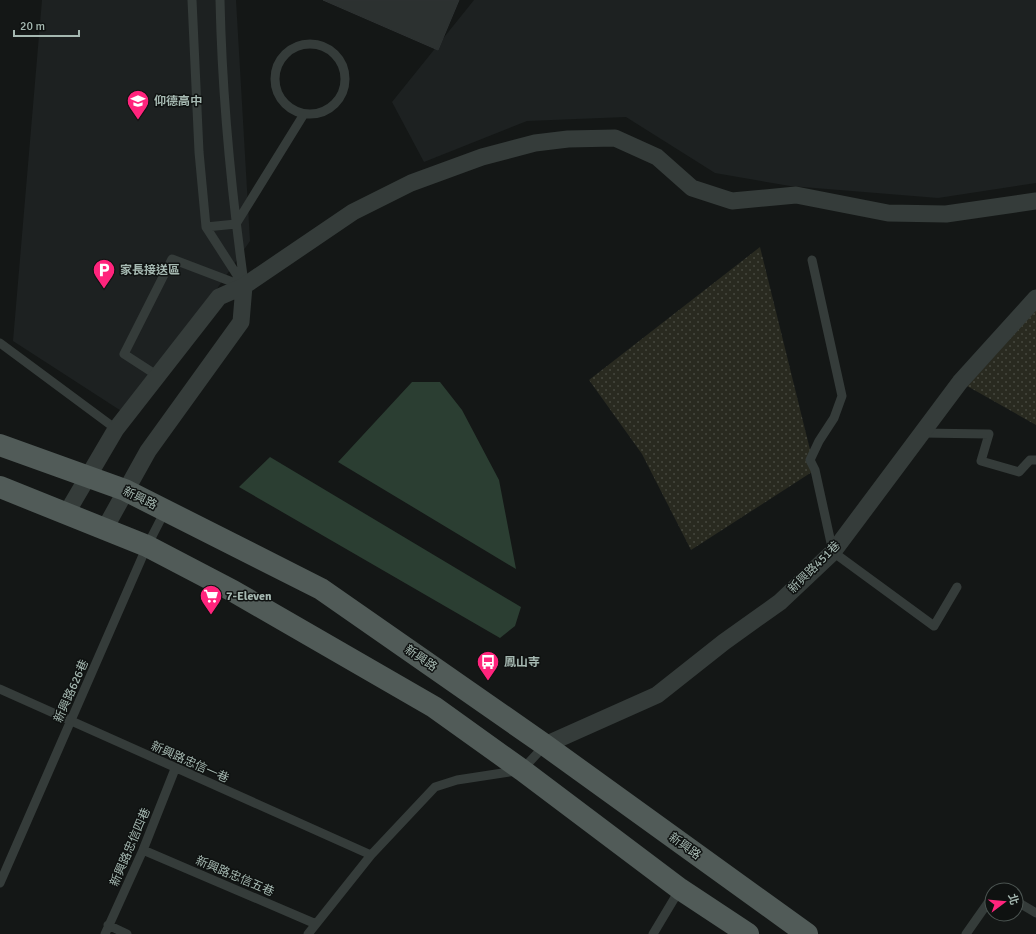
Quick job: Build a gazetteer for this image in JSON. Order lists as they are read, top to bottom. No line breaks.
{"streets":{"main road":["新興路"],"street":["新興路451巷"],"lane":["新興路626巷","新興路忠信一巷","新興路忠信四巷","新興路忠信五巷"]},"crossings":[["新興路","新興路451巷"],["新興路","新興路626巷"],["新興路626巷","新興路忠信一巷"],["新興路忠信一巷","新興路忠信四巷"],["新興路忠信四巷","新興路忠信五巷"]],"places":{"school or university":["仰德高中"],"parking":["家長接送區"],"supermarket":["7-Eleven"],"bus stop":["鳳山寺"]},"scale_bar":"20 m","north":"right"}
